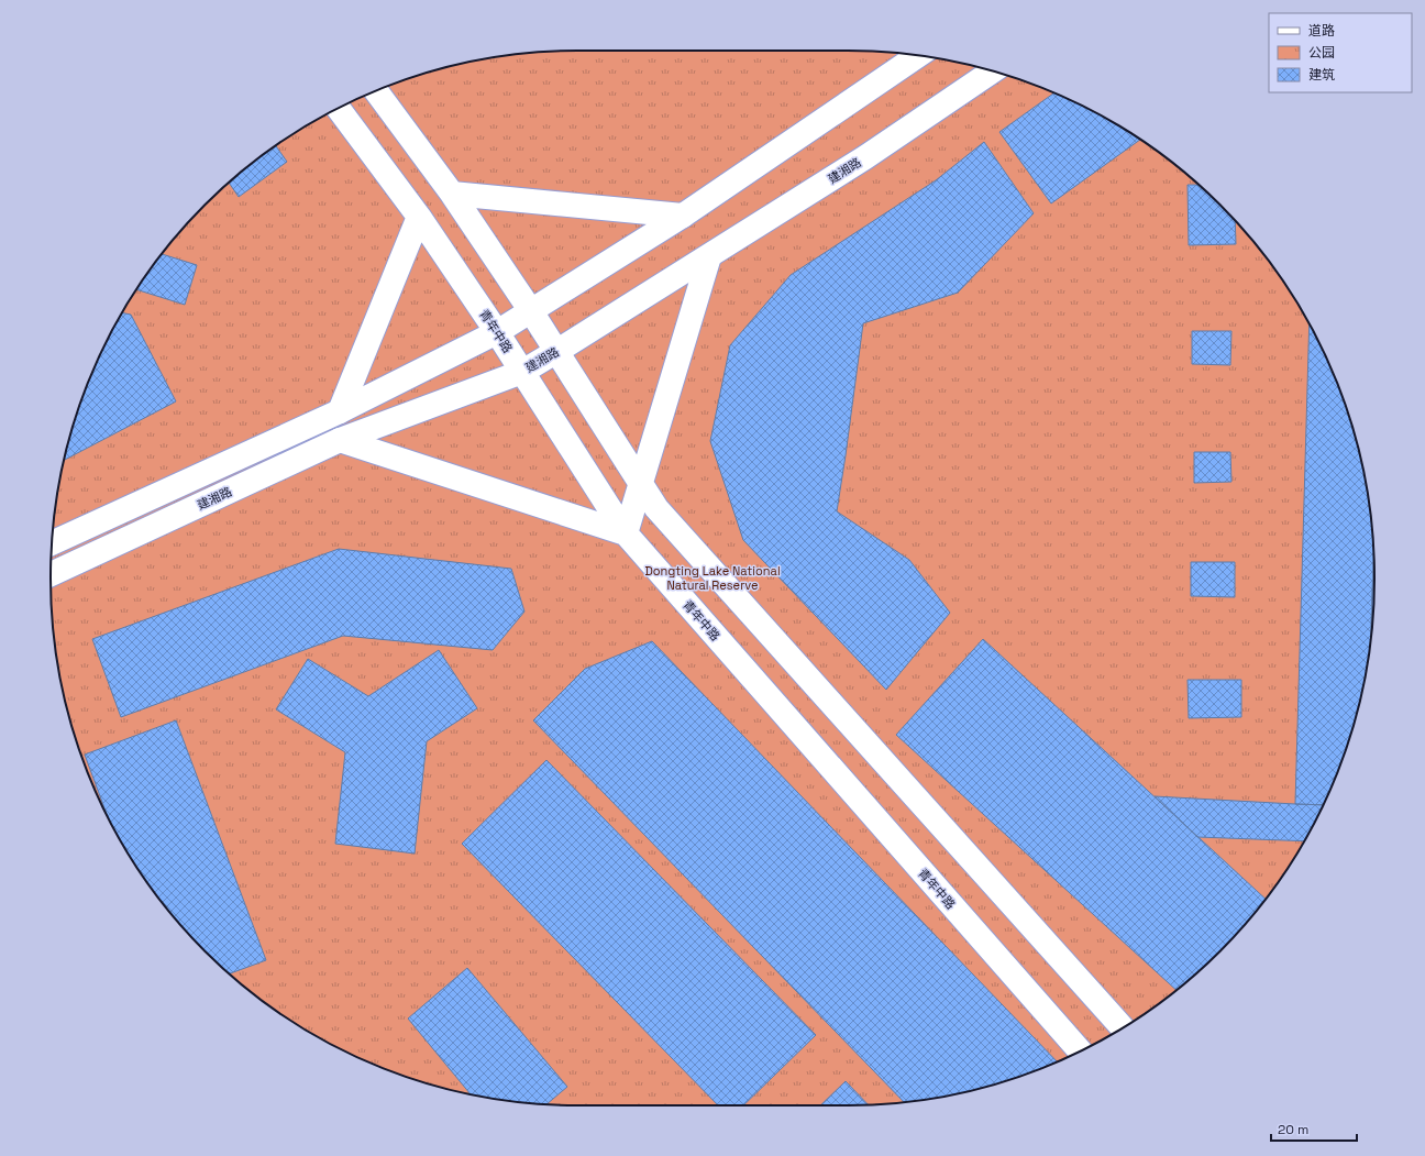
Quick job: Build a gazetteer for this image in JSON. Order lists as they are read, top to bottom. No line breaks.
{"streets":{"main road":["建湘路","青年中路"]},"crossings":[["建湘路","青年中路"]],"parks":["Dongting Lake National Natural Reserve"],"legend":["道路","公园","建筑"],"scale_bar":"20 m"}
